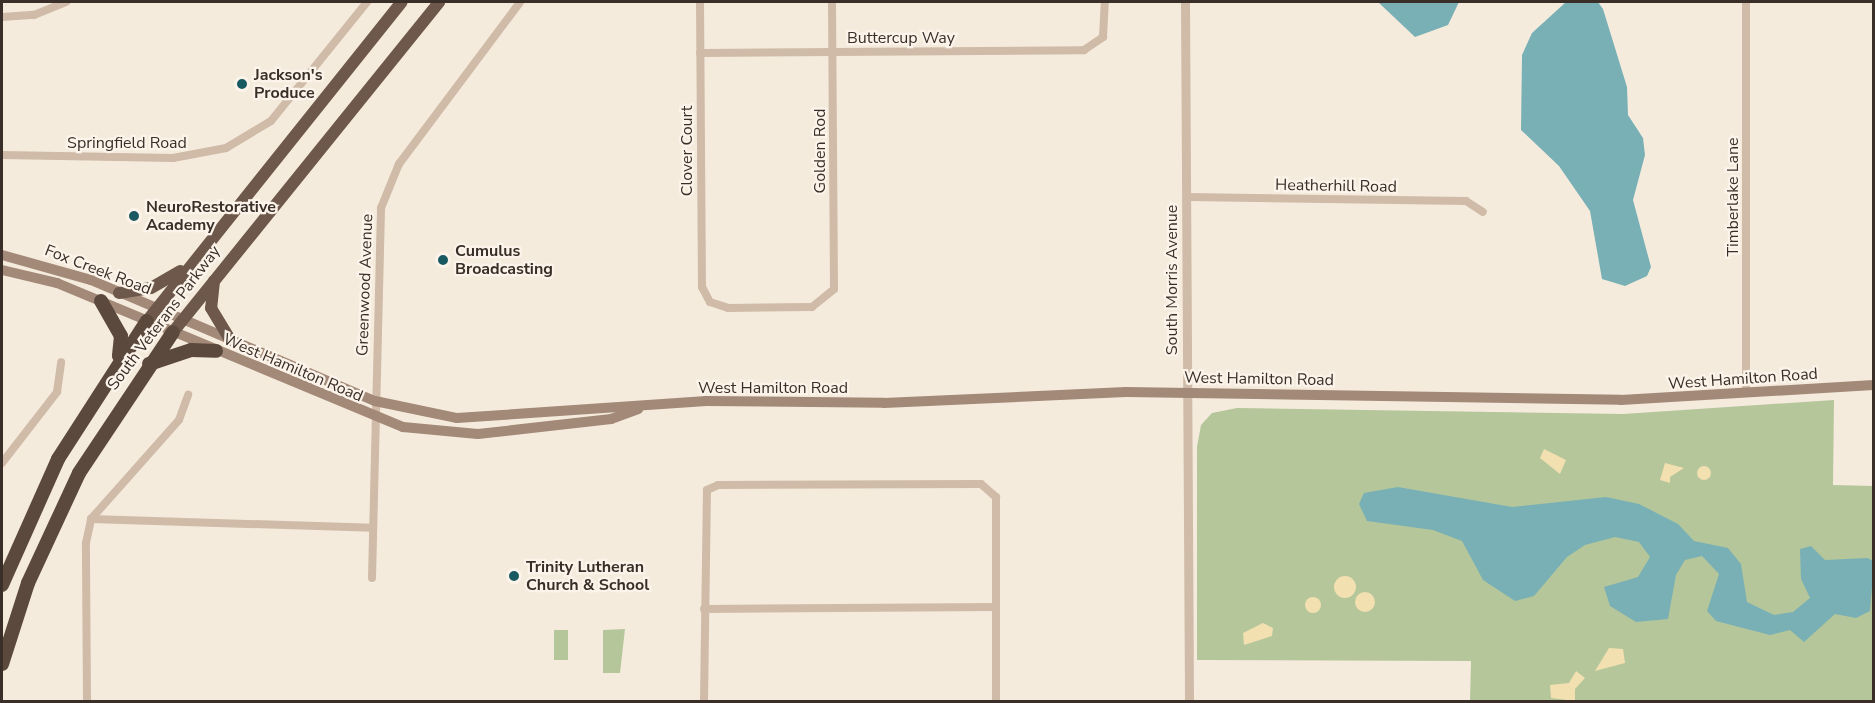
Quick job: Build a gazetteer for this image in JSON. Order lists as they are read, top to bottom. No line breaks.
{"streets":{"highway":["South Veterans Parkway"],"main road":["Fox Creek Road","West Hamilton Road"],"street":["Buttercup Way","Springfield Road","Clover Court","Golden Rod","Heatherhill Road","Timberlake Lane","South Morris Avenue","Greenwood Avenue"]},"crossings":[["Buttercup Way","Clover Court"],["Buttercup Way","Golden Rod"],["Clover Court","Golden Rod"],["Heatherhill Road","South Morris Avenue"],["Timberlake Lane","West Hamilton Road"],["Fox Creek Road","South Veterans Parkway"],["Fox Creek Road","West Hamilton Road"],["South Morris Avenue","West Hamilton Road"],["Greenwood Avenue","West Hamilton Road"],["South Veterans Parkway","West Hamilton Road"]],"places":["Jackson's Produce","NeuroRestorative Academy","Cumulus Broadcasting","Trinity Lutheran Church & School"]}
